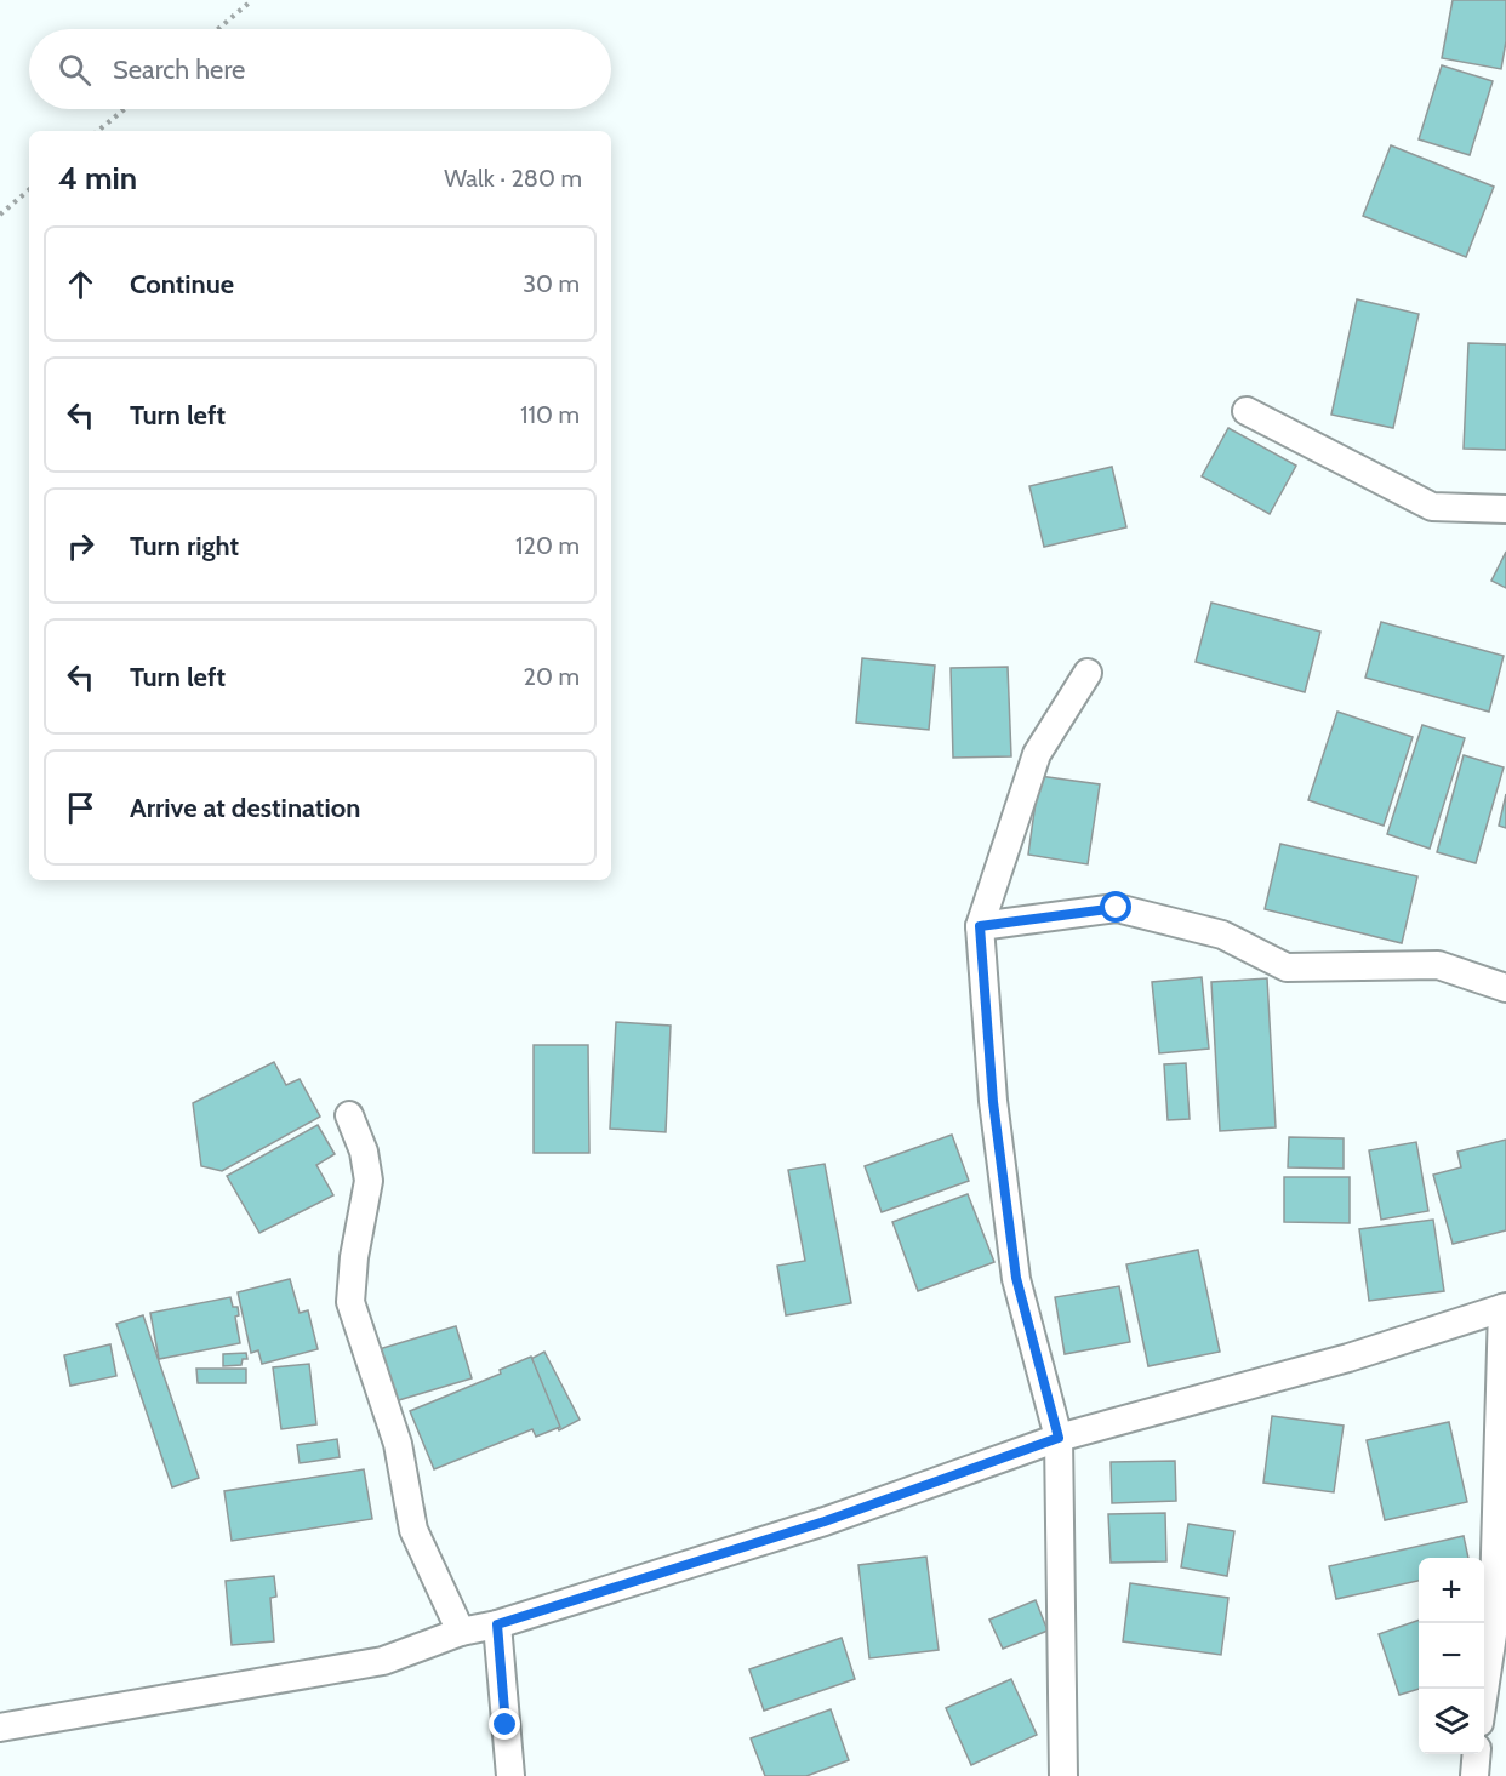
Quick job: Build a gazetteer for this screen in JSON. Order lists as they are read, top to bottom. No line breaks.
{"page":{"search":"Search here","heading":["4 min","Walk · 280 m"],"list":[["Continue","30 m"],["Turn left","110 m"],["Turn right","120 m"],["Turn left","20 m"],"Arrive at destination"],"map_buttons":["+","−"]}}
